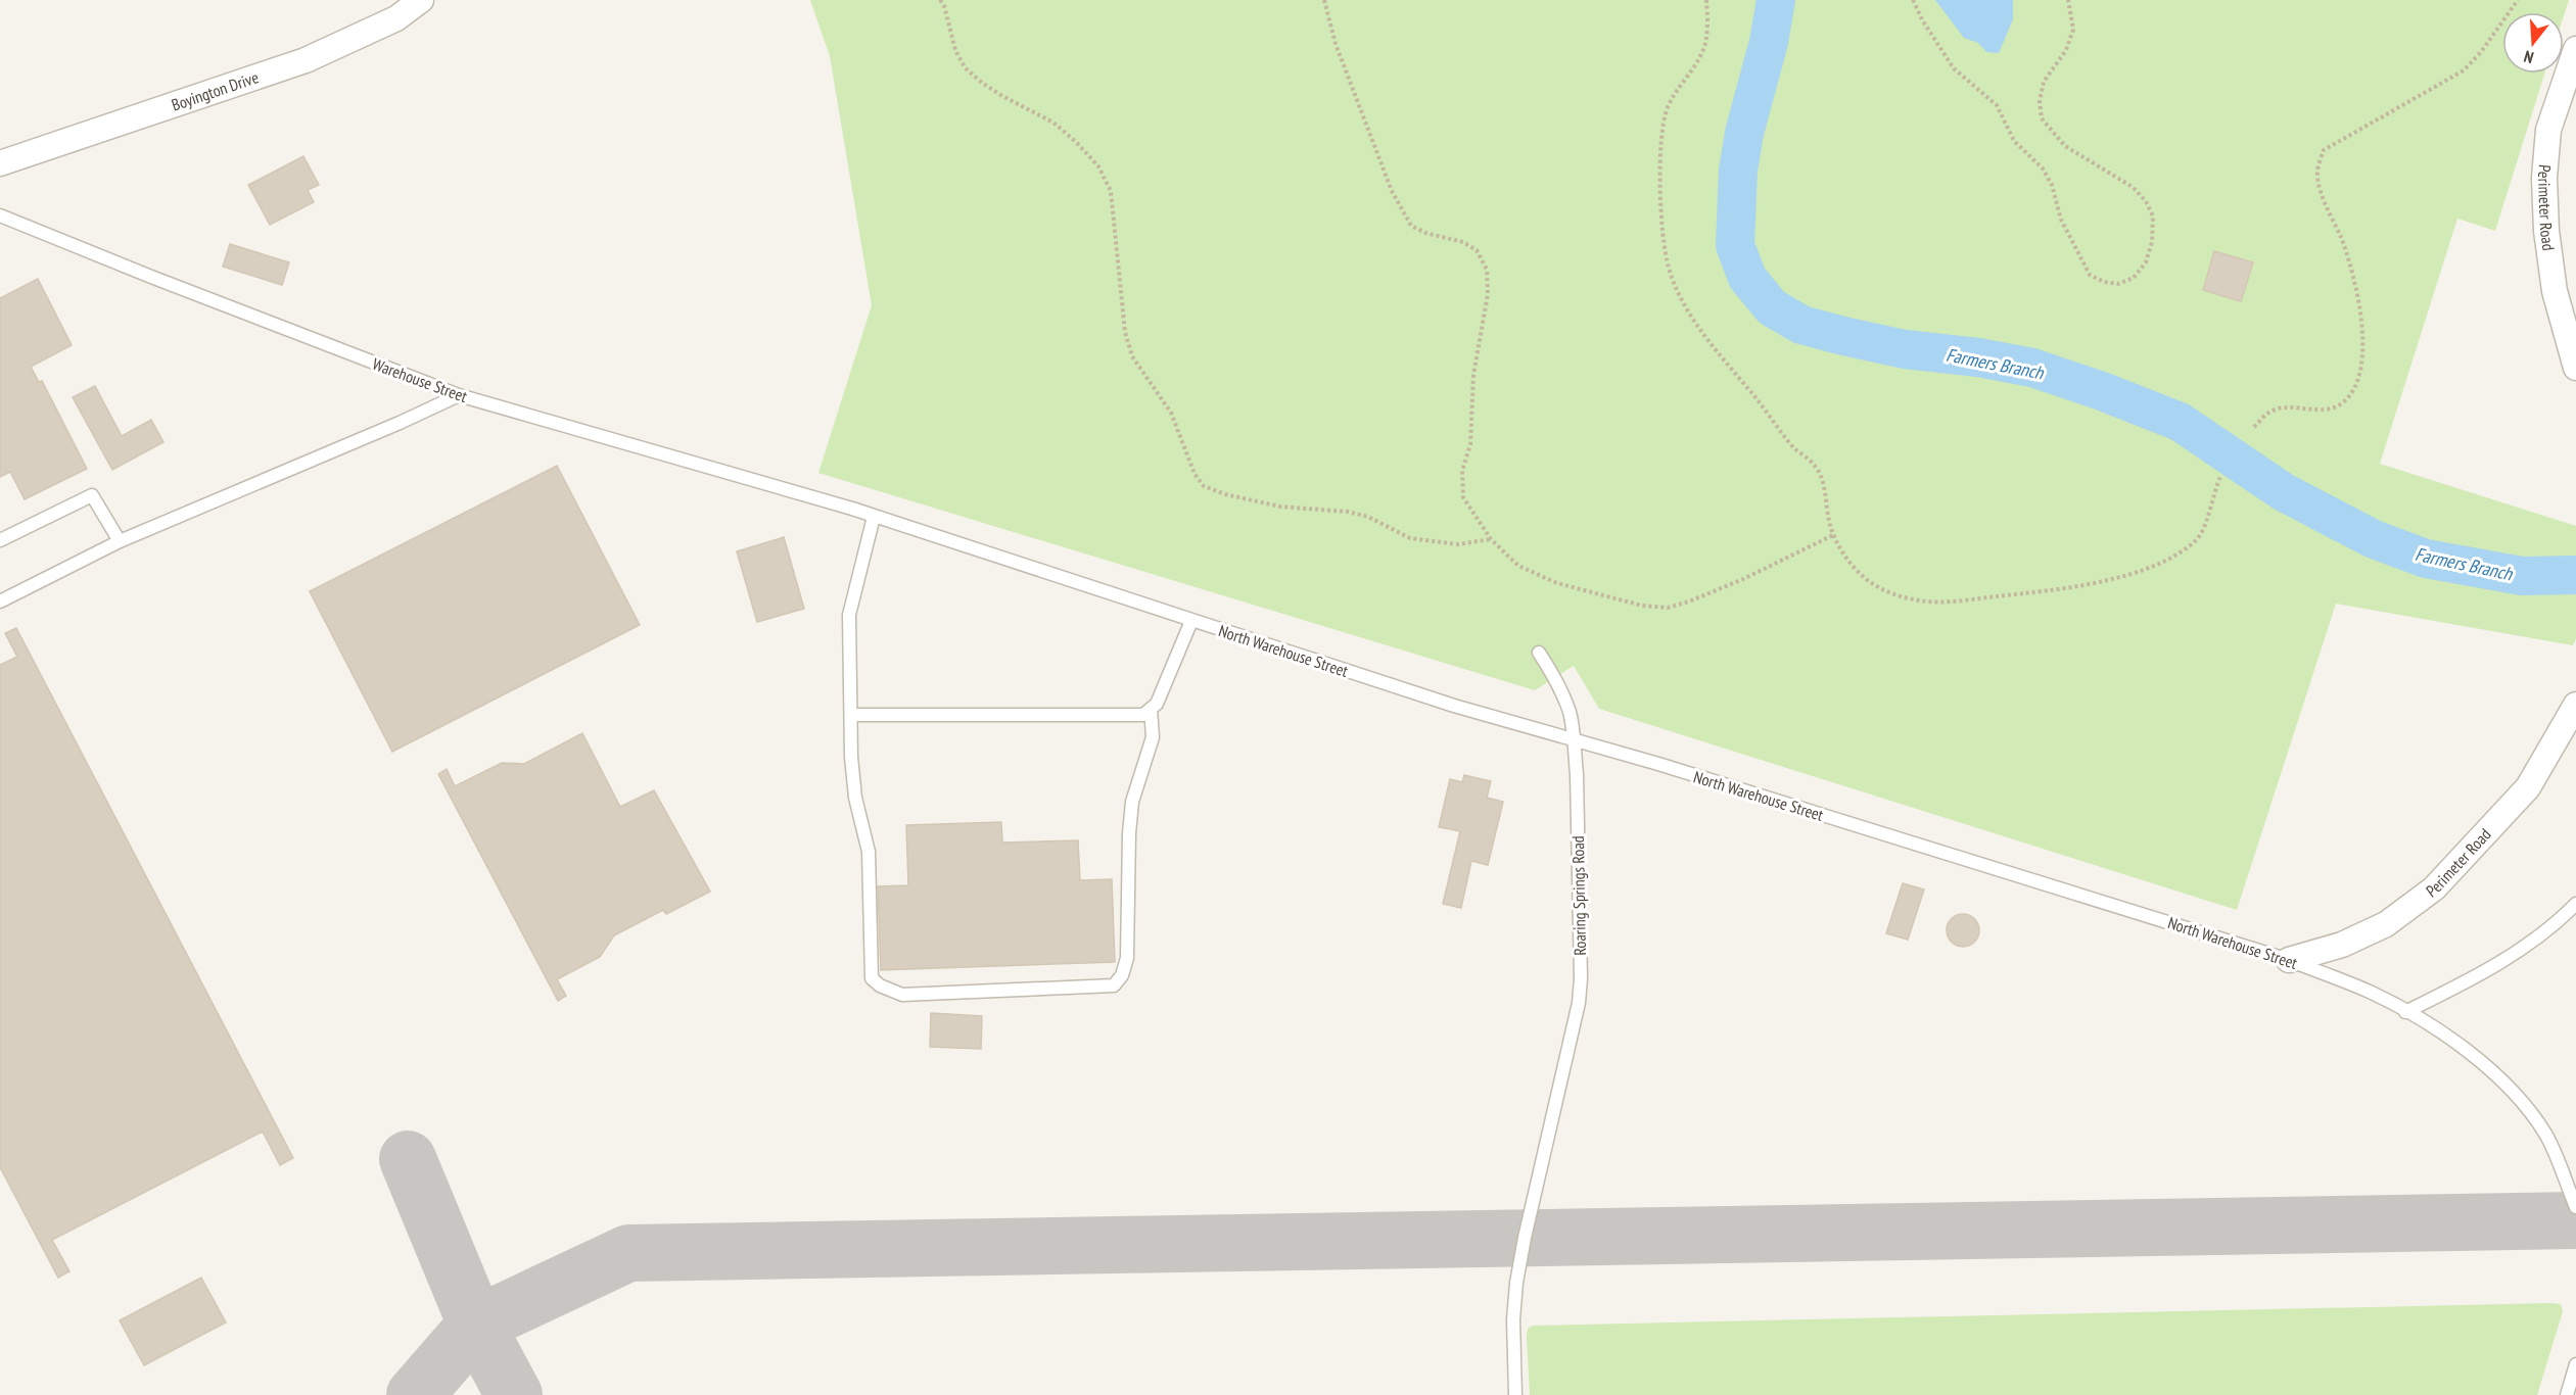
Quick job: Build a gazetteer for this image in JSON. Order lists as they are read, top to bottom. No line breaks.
{"streets":{"street":["Boyington Drive","Perimeter Road"],"lane":["Warehouse Street","North Warehouse Street","Roaring Springs Road"]},"crossings":[["Perimeter Road","North Warehouse Street"],["Warehouse Street","North Warehouse Street"],["North Warehouse Street","Roaring Springs Road"]],"water":["Farmers Branch"],"north":"bottom"}
